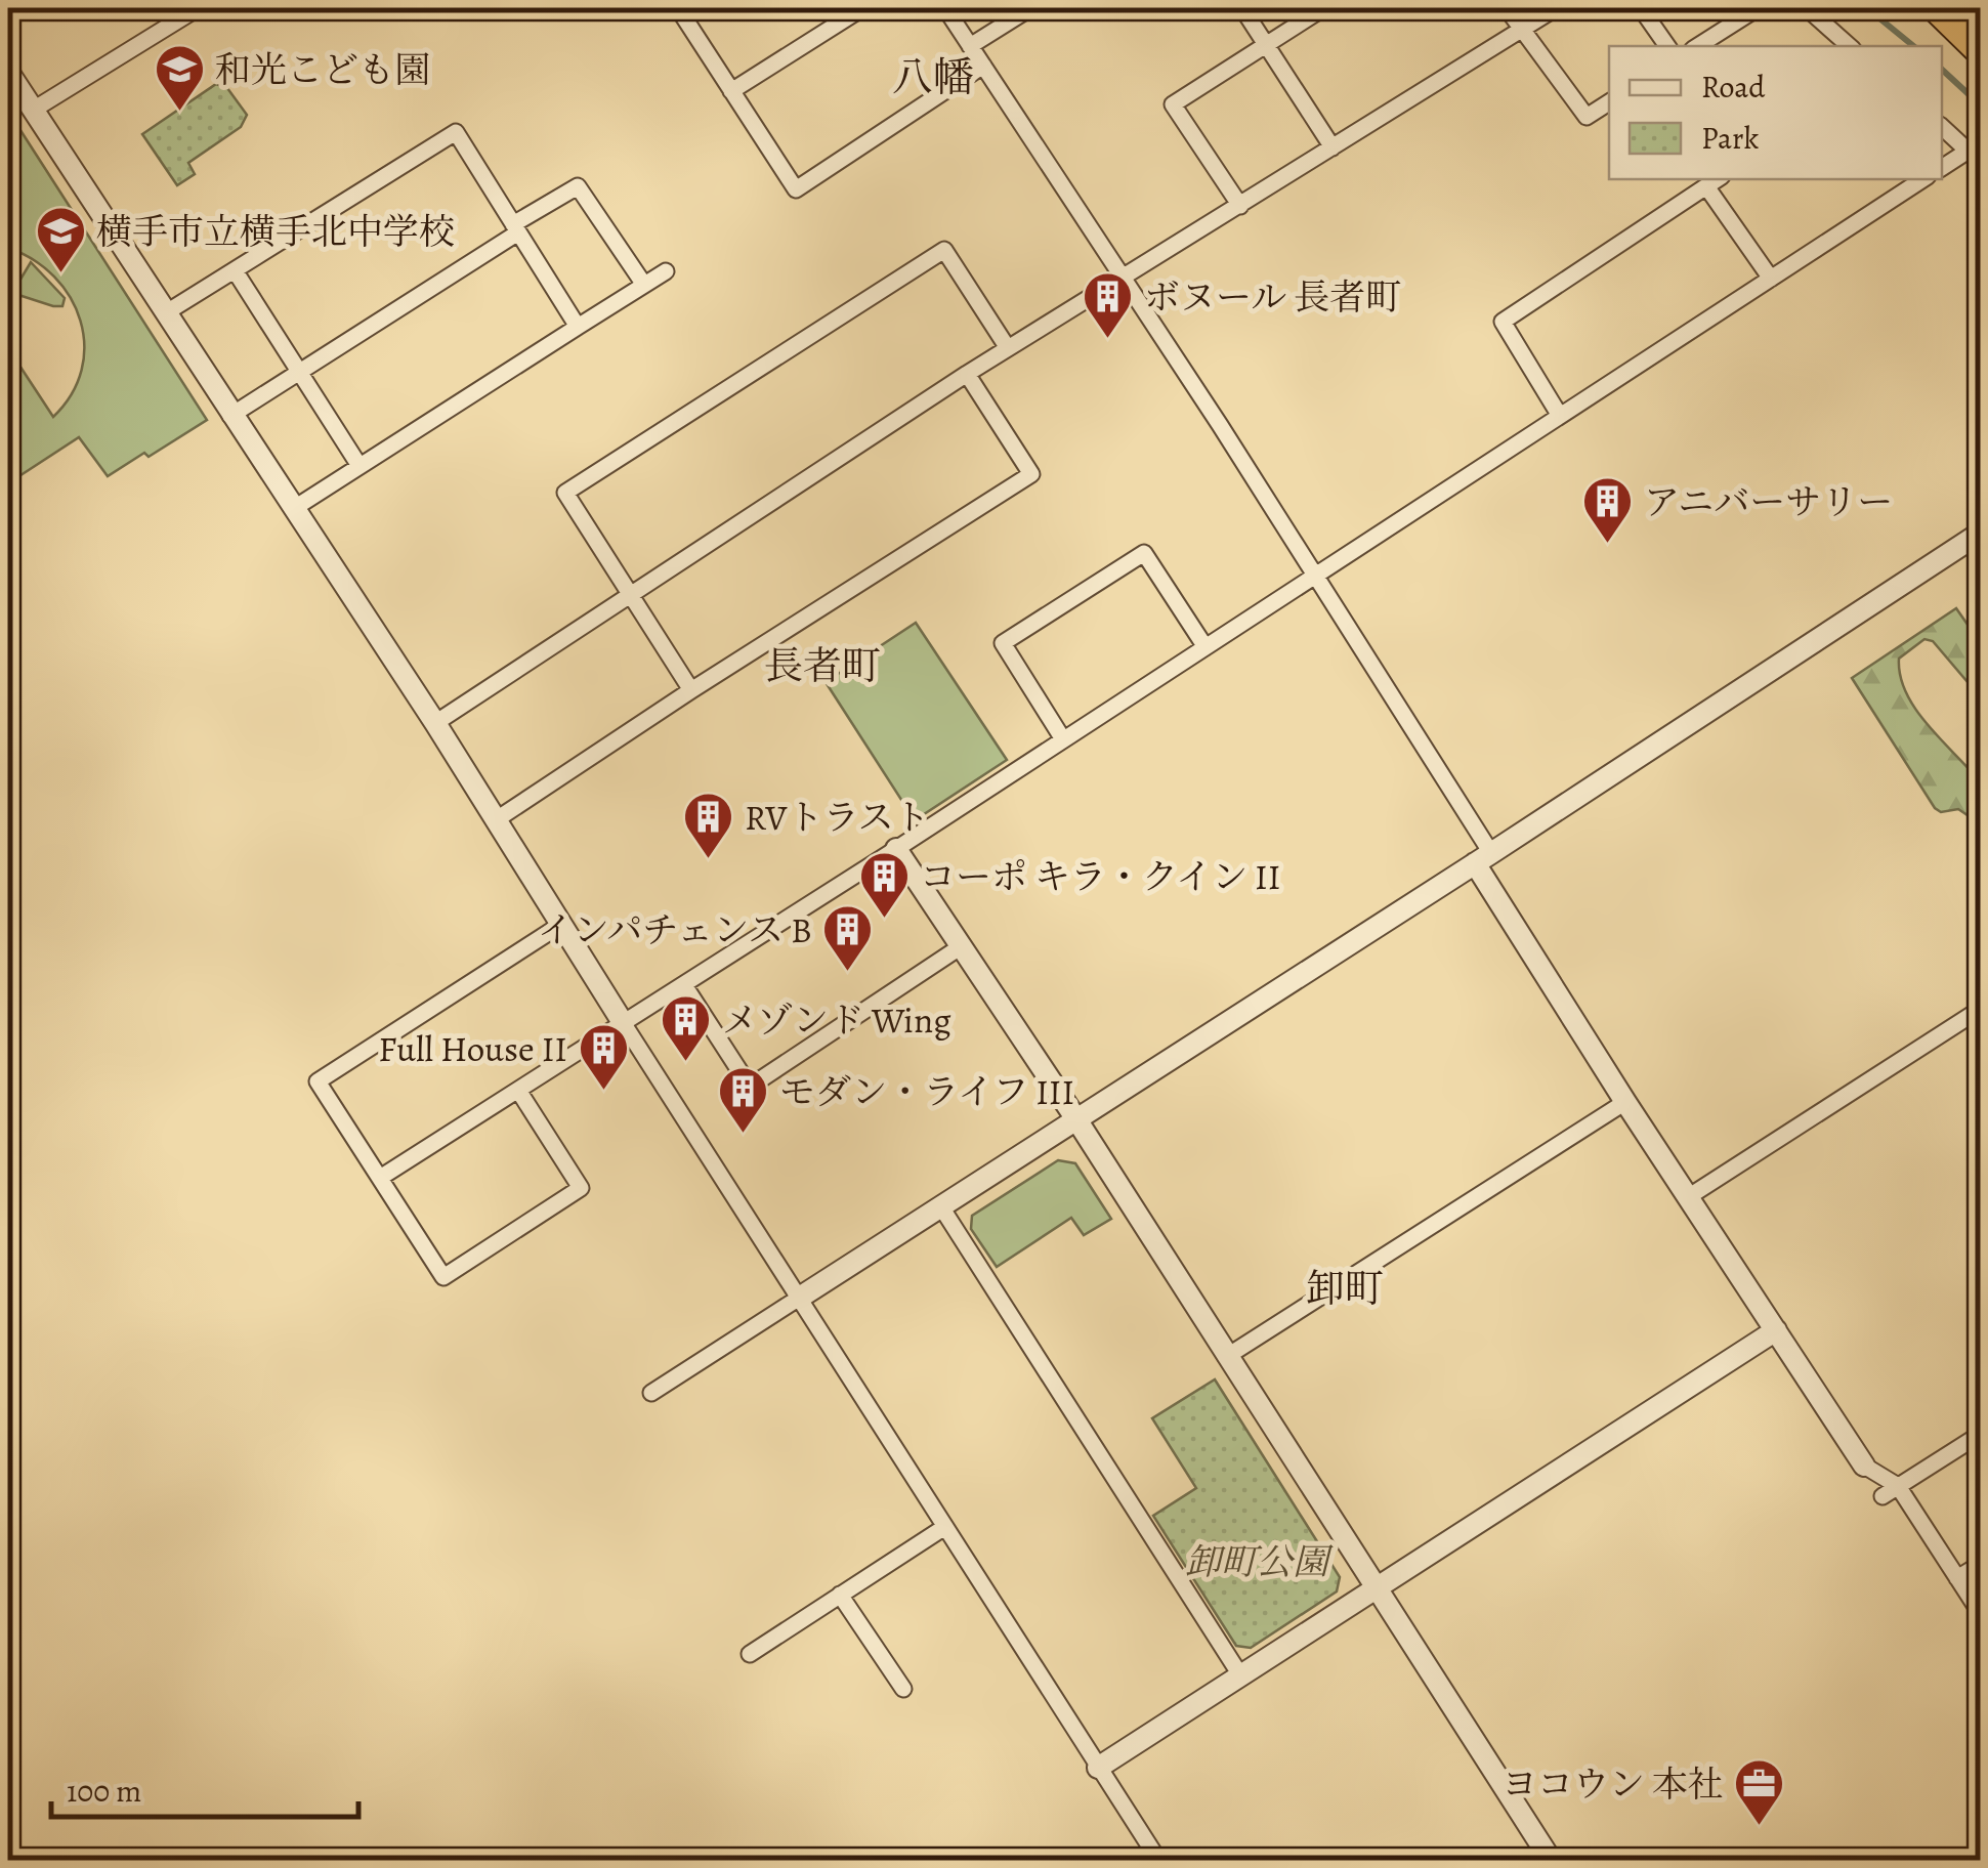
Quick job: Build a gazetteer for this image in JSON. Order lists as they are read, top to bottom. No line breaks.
{"districts":["八幡","長者町","卸町"],"parks":["卸町公園"],"places":{"school or university":["和光こども園","横手市立横手北中学校"],"building":["ボヌール 長者町","アニバーサリー","RVトラスト","コーポ キラ・クイン II","インパチェンス B","メゾンド Wing","Full House II","モダン・ライフ III"],"office":["ヨコウン 本社"]},"legend":["Road","Park"],"scale_bar":"100 m"}
